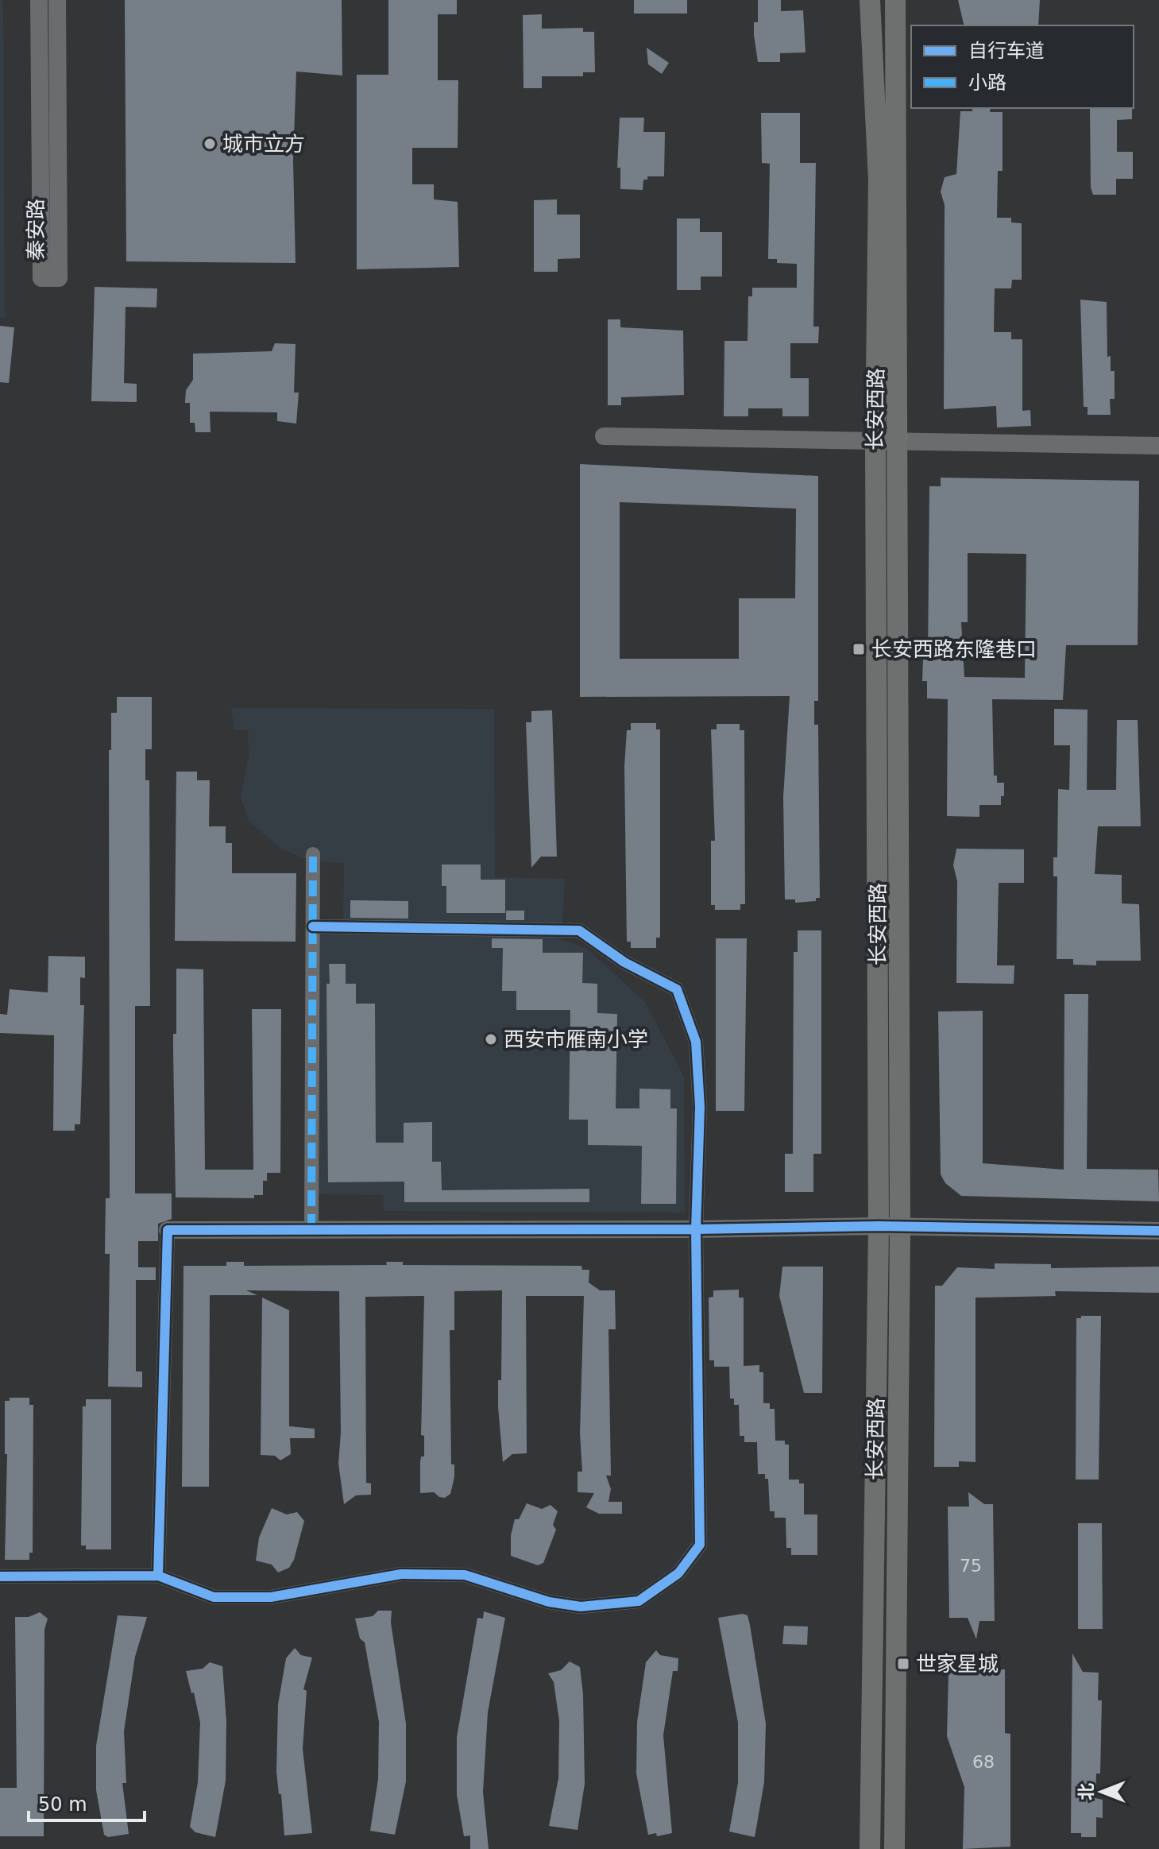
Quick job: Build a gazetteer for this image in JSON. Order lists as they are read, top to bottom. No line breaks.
{"streets":{"main road":["长安西路"],"street":["秦安路"]},"places":{"other":["城市立方","西安市雁南小学"],"transit":["长安西路东隆巷口","世家星城"]},"house_numbers":["75","68"],"legend":["自行车道","小路"],"scale_bar":"50 m","north":"left"}
